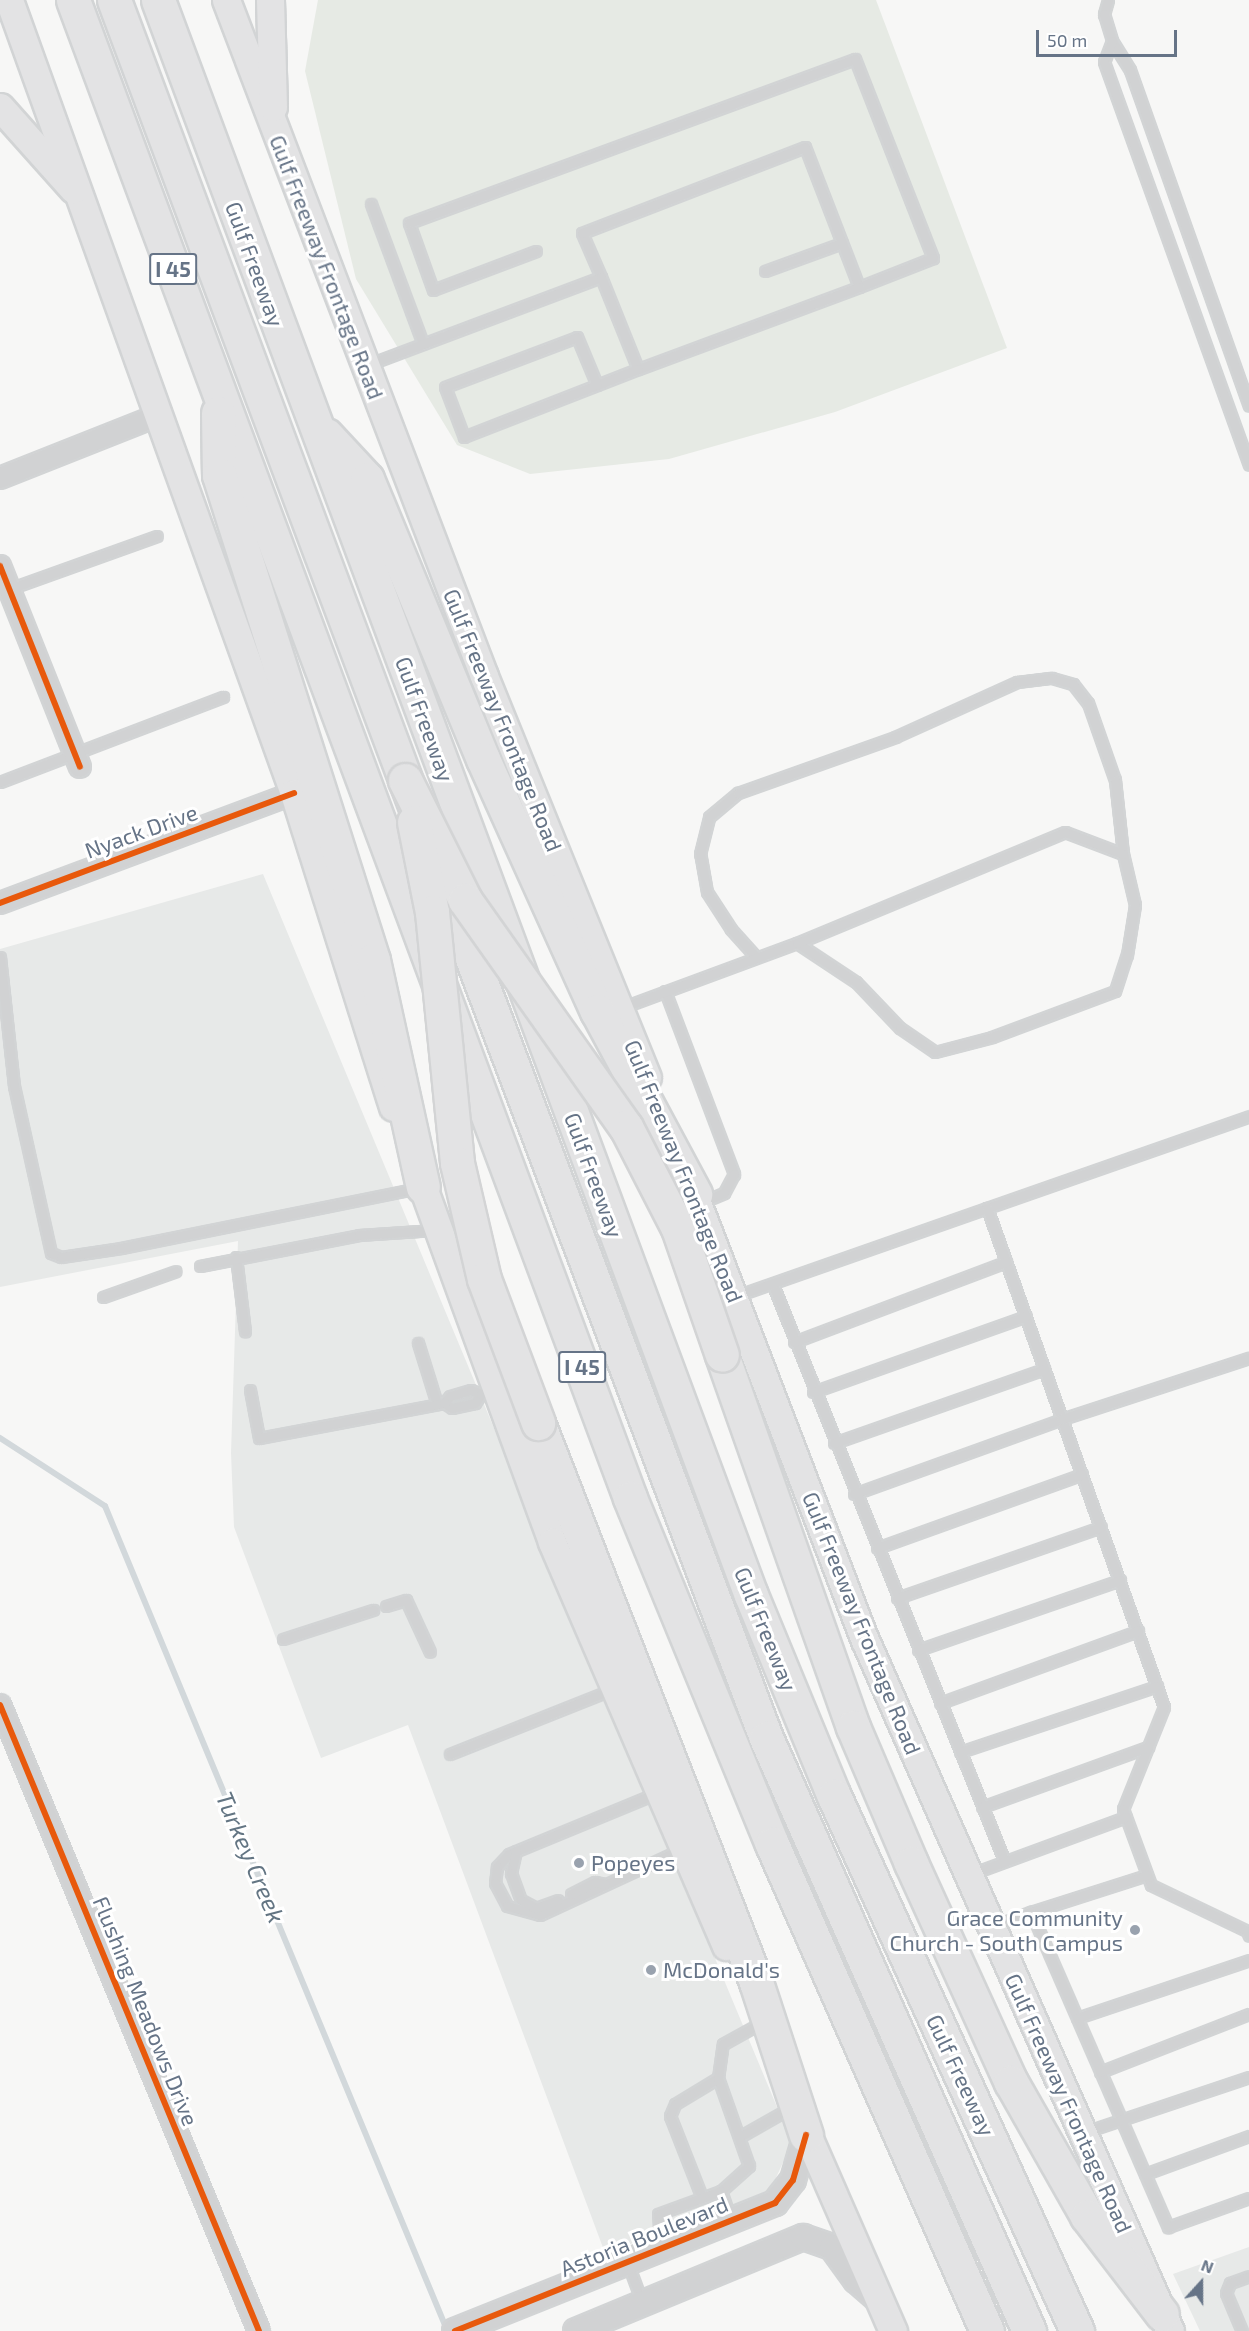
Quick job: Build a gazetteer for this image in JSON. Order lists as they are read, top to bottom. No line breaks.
{"streets":{"highway":["Gulf Freeway","I 45"],"main road":["Gulf Freeway Frontage Road"],"street":["Nyack Drive","Flushing Meadows Drive","Astoria Boulevard"]},"water":["Turkey Creek"],"places":["Popeyes","Grace Community Church - South Campus","McDonald's"],"scale_bar":"50 m","north":"top"}
